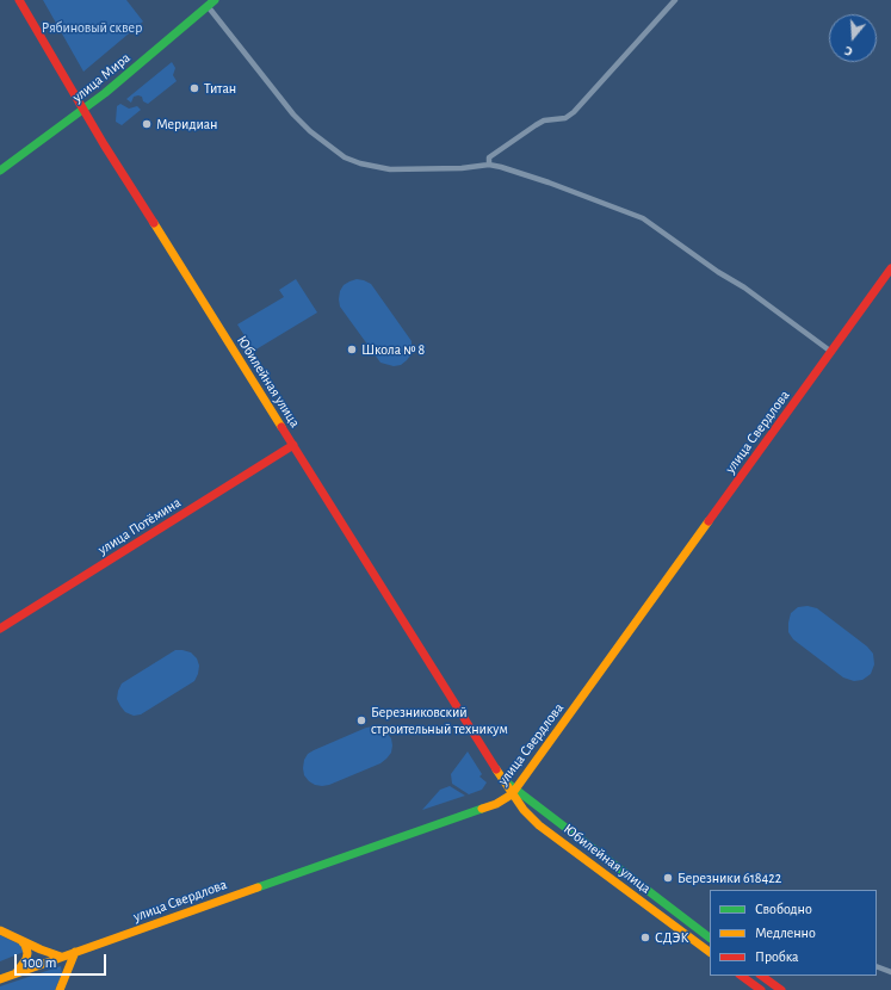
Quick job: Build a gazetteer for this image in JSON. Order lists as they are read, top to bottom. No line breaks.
{"streets":{"main road":["улица Мира","Юбилейная улица","улица Свердлова","улица Потёмина"]},"crossings":[["улица Мира","Юбилейная улица"],["Юбилейная улица","улица Свердлова"],["Юбилейная улица","улица Потёмина"]],"parks":["Рябиновый сквер"],"places":["Титан","Меридиан","Школа № 8","Березниковский строительный техникум","Березники 618422","СДЭК"],"legend":["Свободно","Медленно","Пробка"],"scale_bar":"100 m","north":"bottom"}
